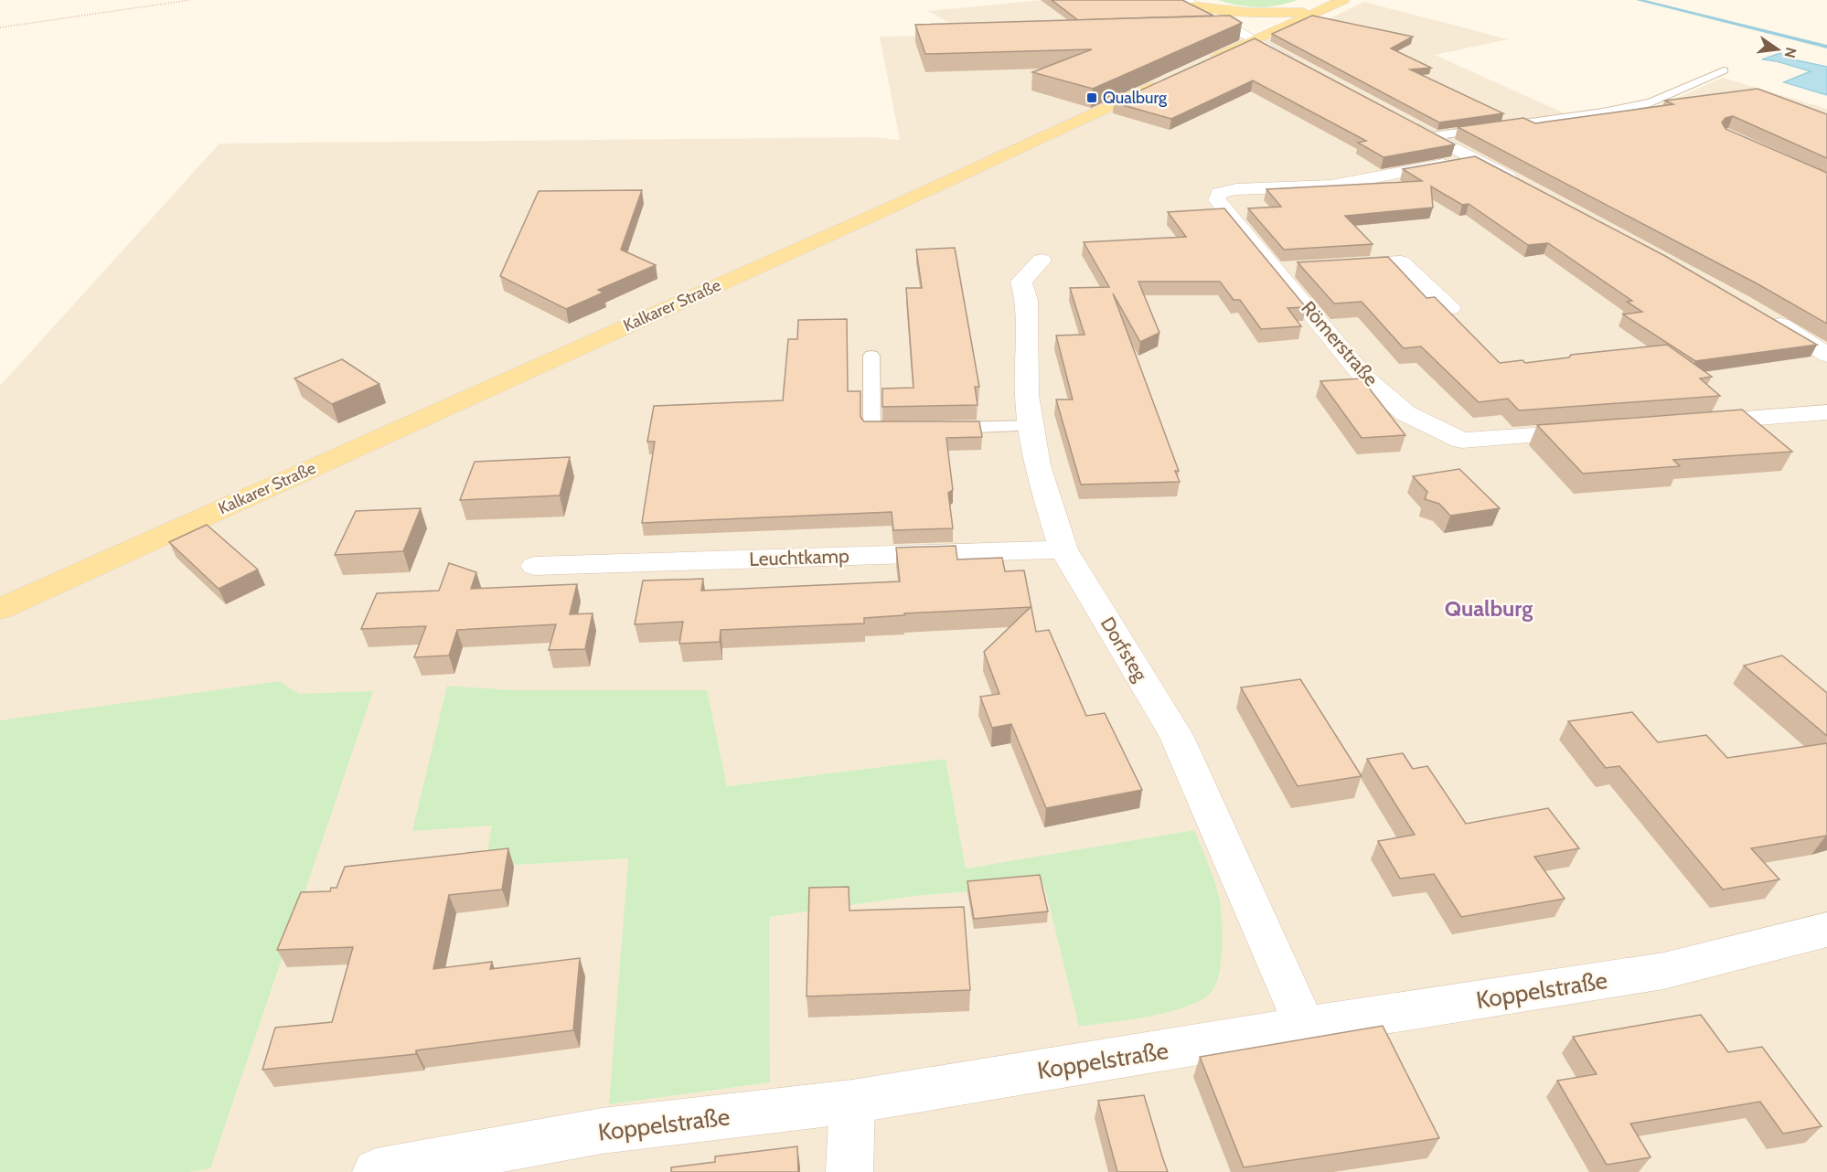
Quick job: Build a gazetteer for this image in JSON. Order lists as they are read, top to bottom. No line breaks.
{"streets":{"main road":["Kalkarer Straße"],"street":["Römerstraße","Leuchtkamp","Dorfsteg","Koppelstraße"]},"crossings":[["Leuchtkamp","Dorfsteg"],["Dorfsteg","Koppelstraße"]],"districts":["Qualburg"],"places":{"transit":["Qualburg"]},"north":"right"}
